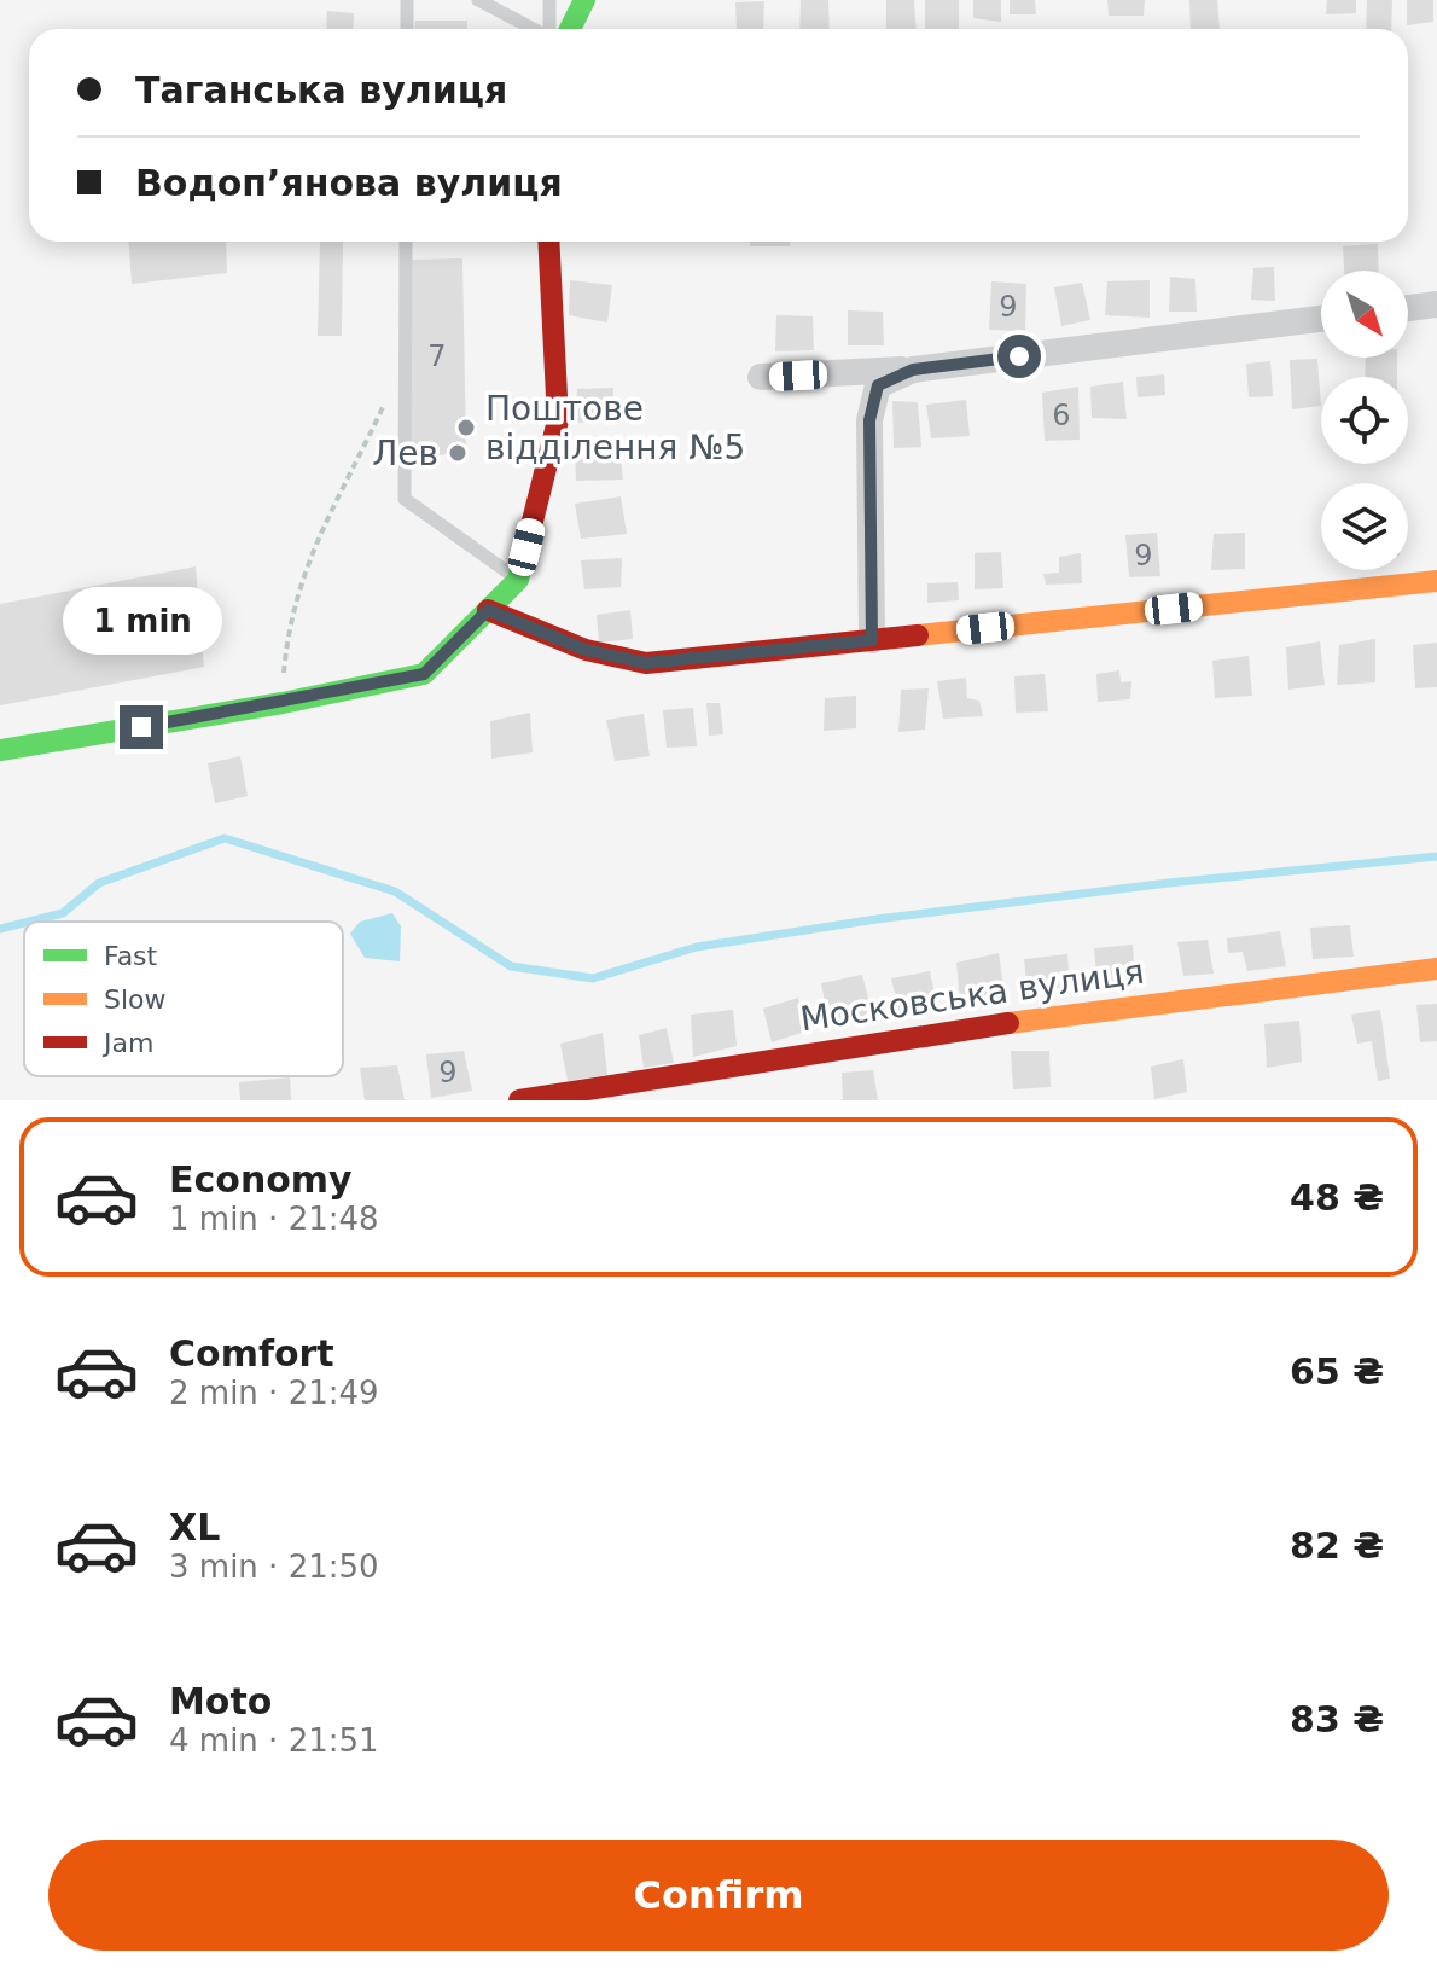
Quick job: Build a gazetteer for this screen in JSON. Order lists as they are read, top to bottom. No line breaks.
{"streets":{"street":["Московська вулиця"]},"places":["Поштове відділення №5","Лев"],"house_numbers":["9","7","6","9","9"],"legend":["Fast","Slow","Jam"],"north":"bottom right","page":{"banner":["Таганська вулиця","Водоп’янова вулиця"],"bubble":"1 min","list":[{"name":"Economy","note":"1 min · 21:48","value":"48 ₴"},{"name":"Comfort","note":"2 min · 21:49","value":"65 ₴"},{"name":"XL","note":"3 min · 21:50","value":"82 ₴"},{"name":"Moto","note":"4 min · 21:51","value":"83 ₴"}],"buttons":"Confirm"}}
